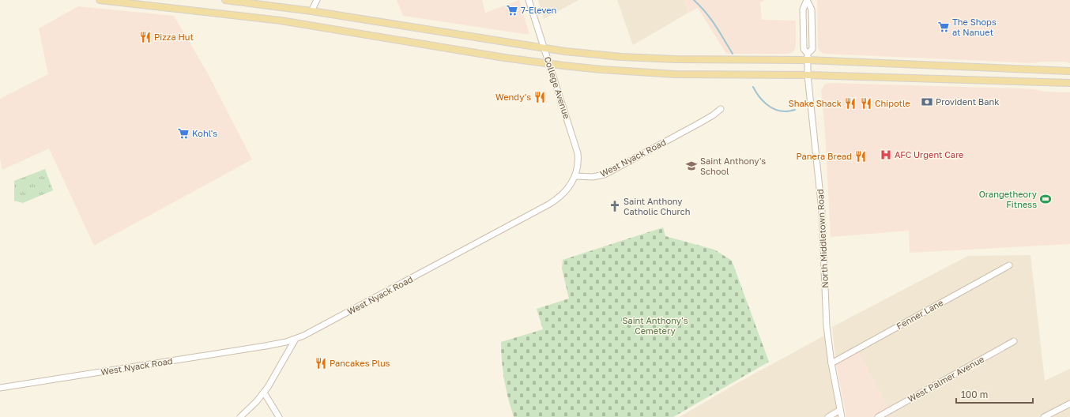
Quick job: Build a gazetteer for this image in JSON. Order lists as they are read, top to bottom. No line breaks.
{"streets":{"street":["College Avenue","West Nyack Road","North Middletown Road","Fenner Lane","West Palmer Avenue"]},"crossings":[["College Avenue","West Nyack Road"],["North Middletown Road","Fenner Lane"]],"parks":["Saint Anthony's Cemetery"],"places":{"supermarket":["7-Eleven","The Shops at Nanuet","Kohl's"],"restaurant":["Pizza Hut","Wendy's","Shake Shack","Chipotle","Panera Bread","Pancakes Plus"],"bank":["Provident Bank"],"hospital":["AFC Urgent Care"],"school or university":["Saint Anthony's School"],"sports":["Orangetheory Fitness"],"church":["Saint Anthony Catholic Church"]},"scale_bar":"100 m"}
